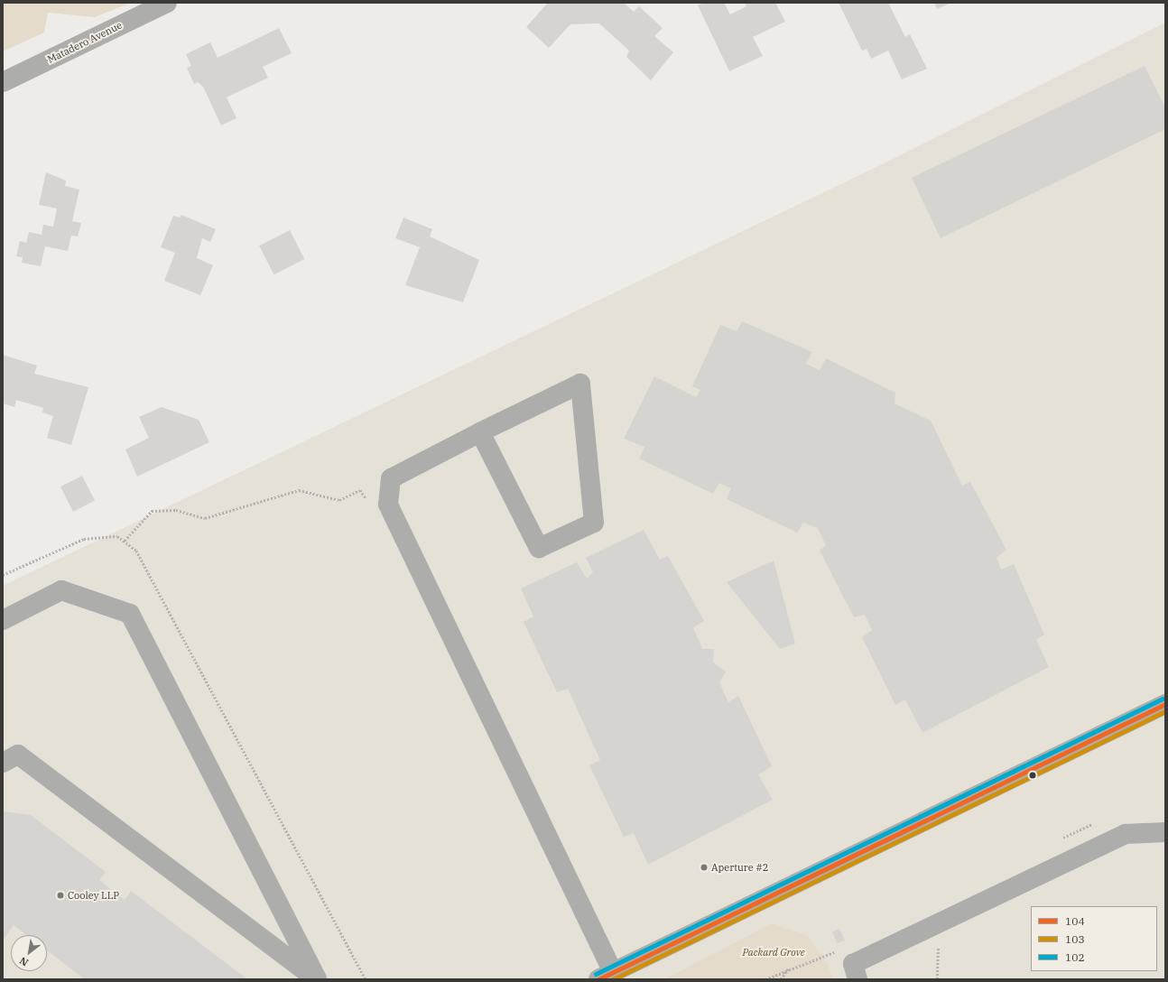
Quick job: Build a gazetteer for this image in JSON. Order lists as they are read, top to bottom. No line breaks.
{"streets":{"street":["Matadero Avenue"]},"parks":["Packard Grove"],"places":["Aperture #2","Cooley LLP"],"lines":["transit line 102","transit line 104","transit line 103"],"legend":["104","103","102"],"north":"bottom left"}
